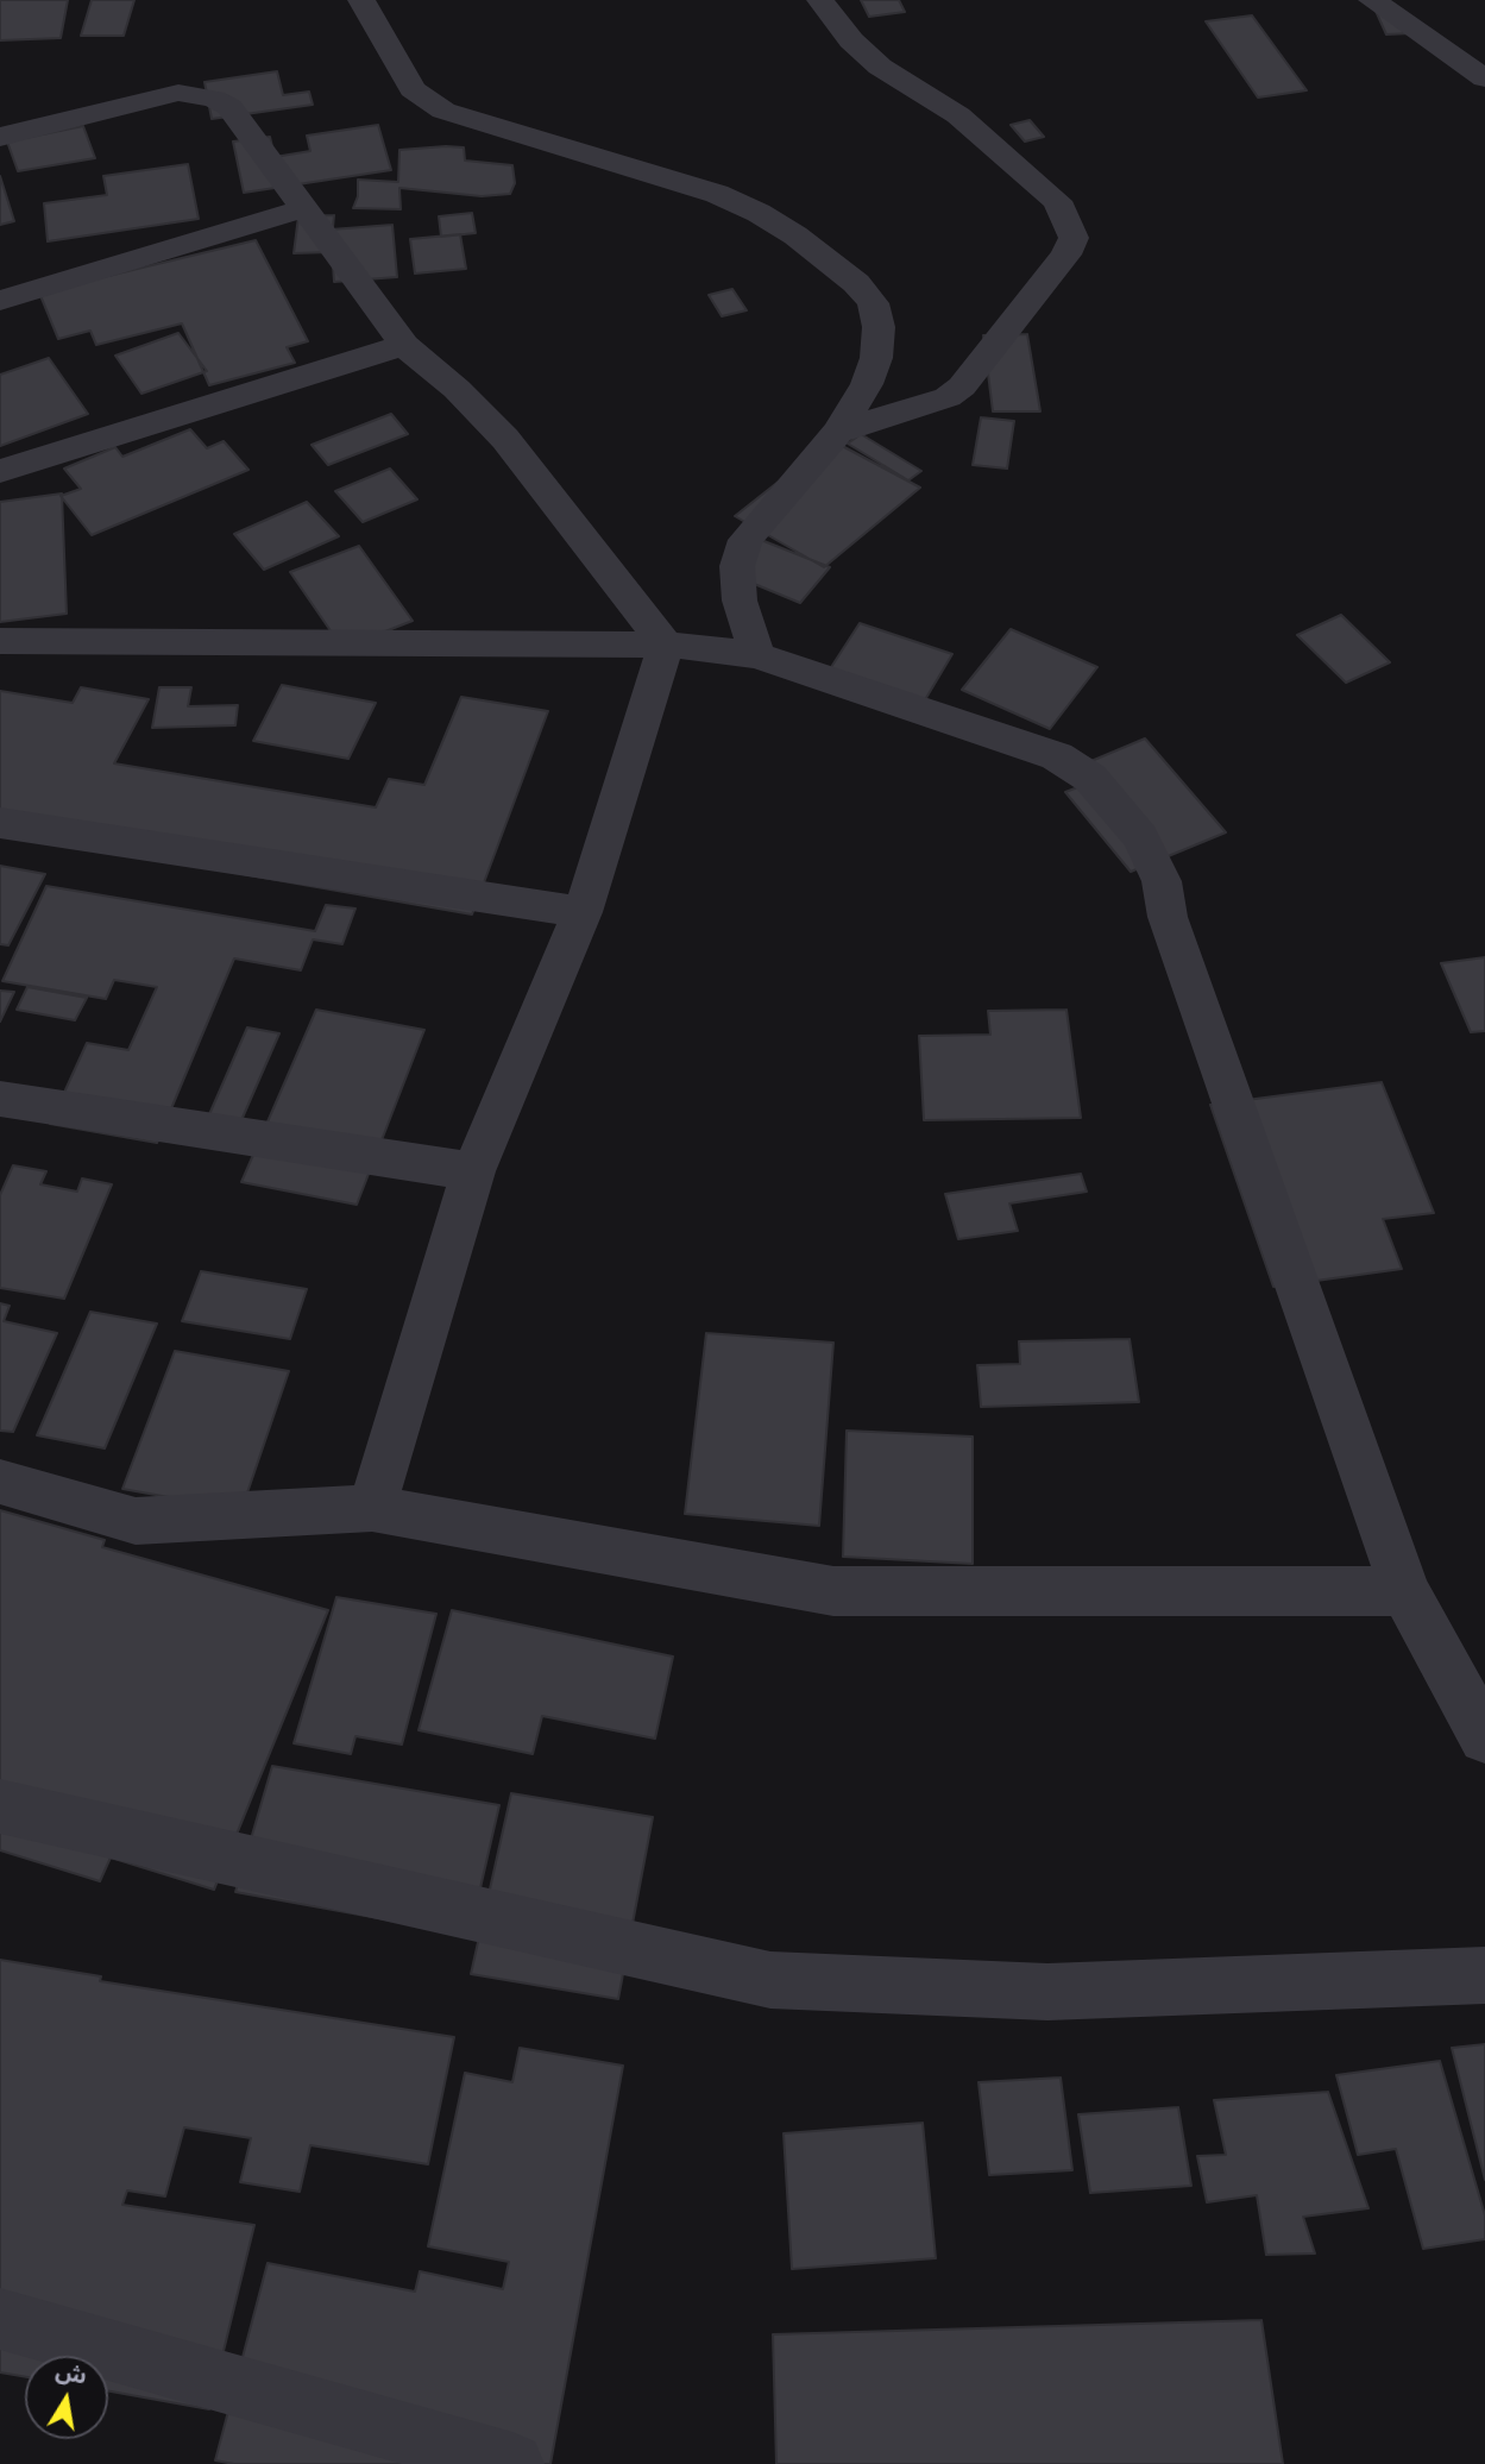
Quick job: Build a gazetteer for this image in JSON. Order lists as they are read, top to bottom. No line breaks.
{"north":"top"}
